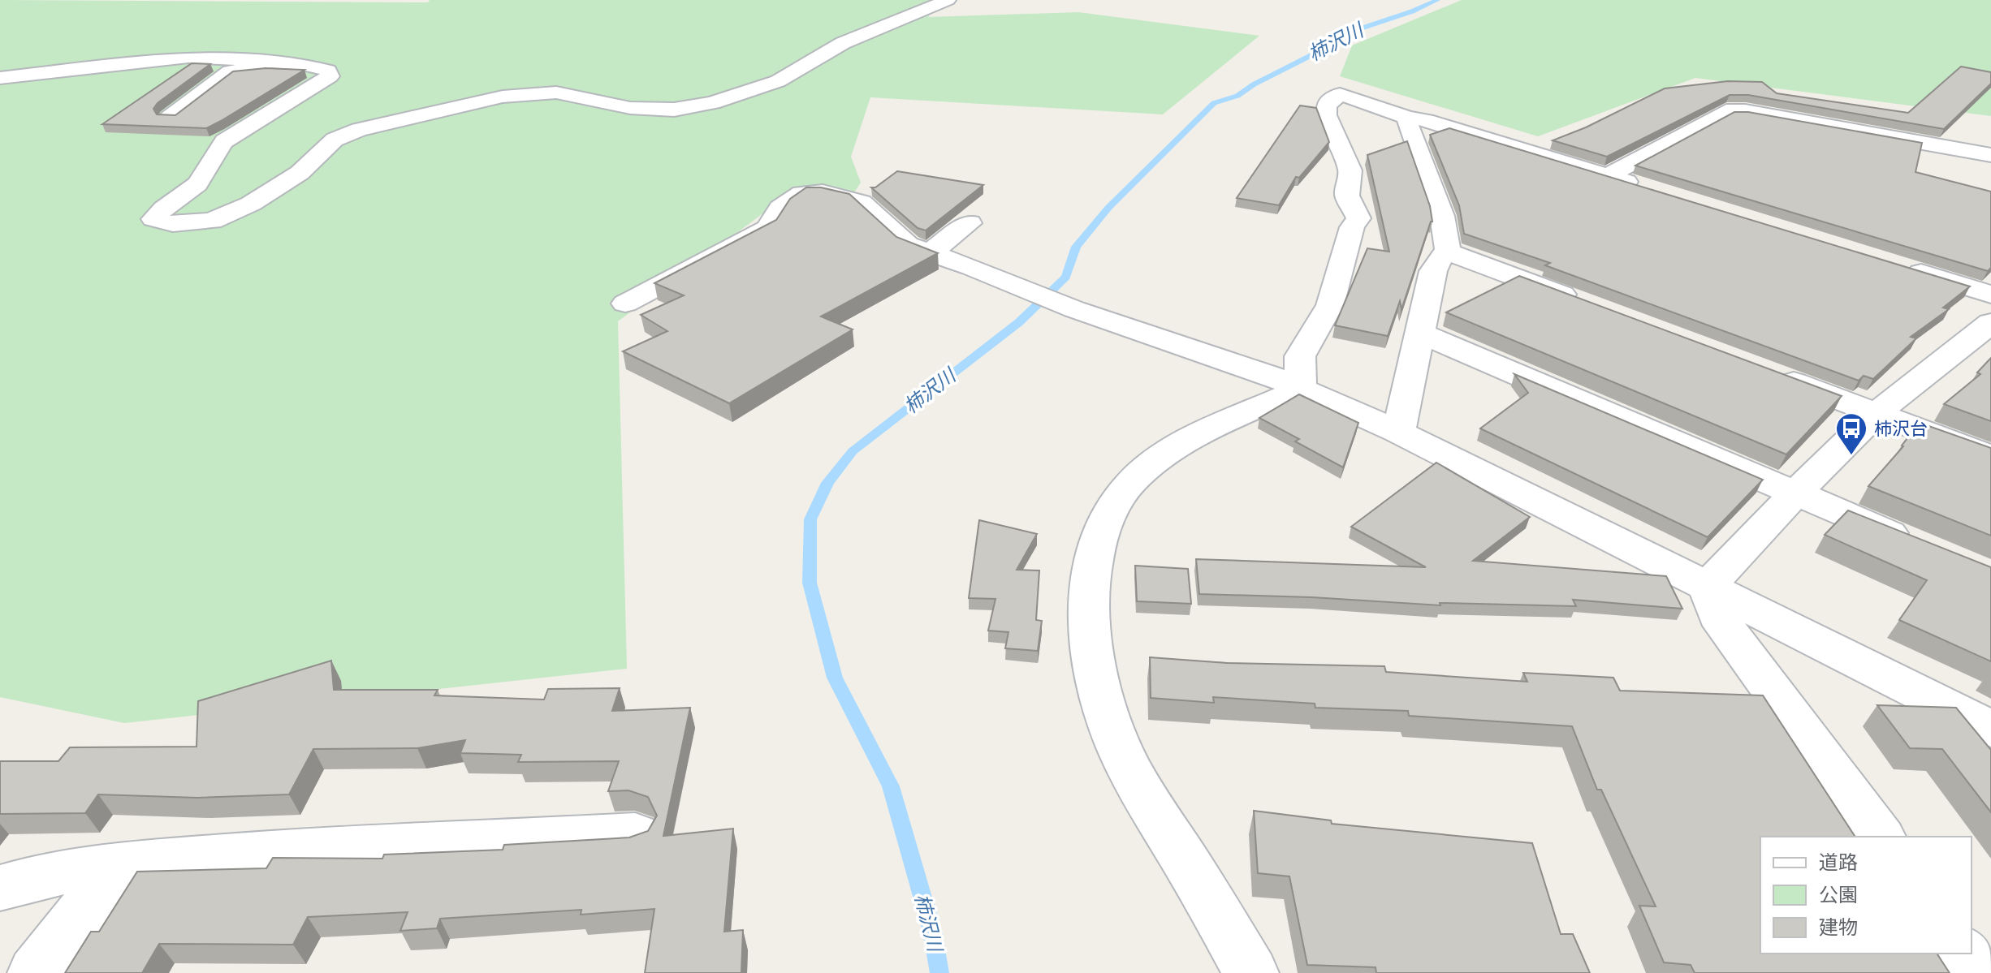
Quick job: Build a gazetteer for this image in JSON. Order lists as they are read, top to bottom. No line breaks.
{"water":["柿沢川"],"places":{"bus stop":["柿沢台"]},"legend":["道路","公園","建物"]}
